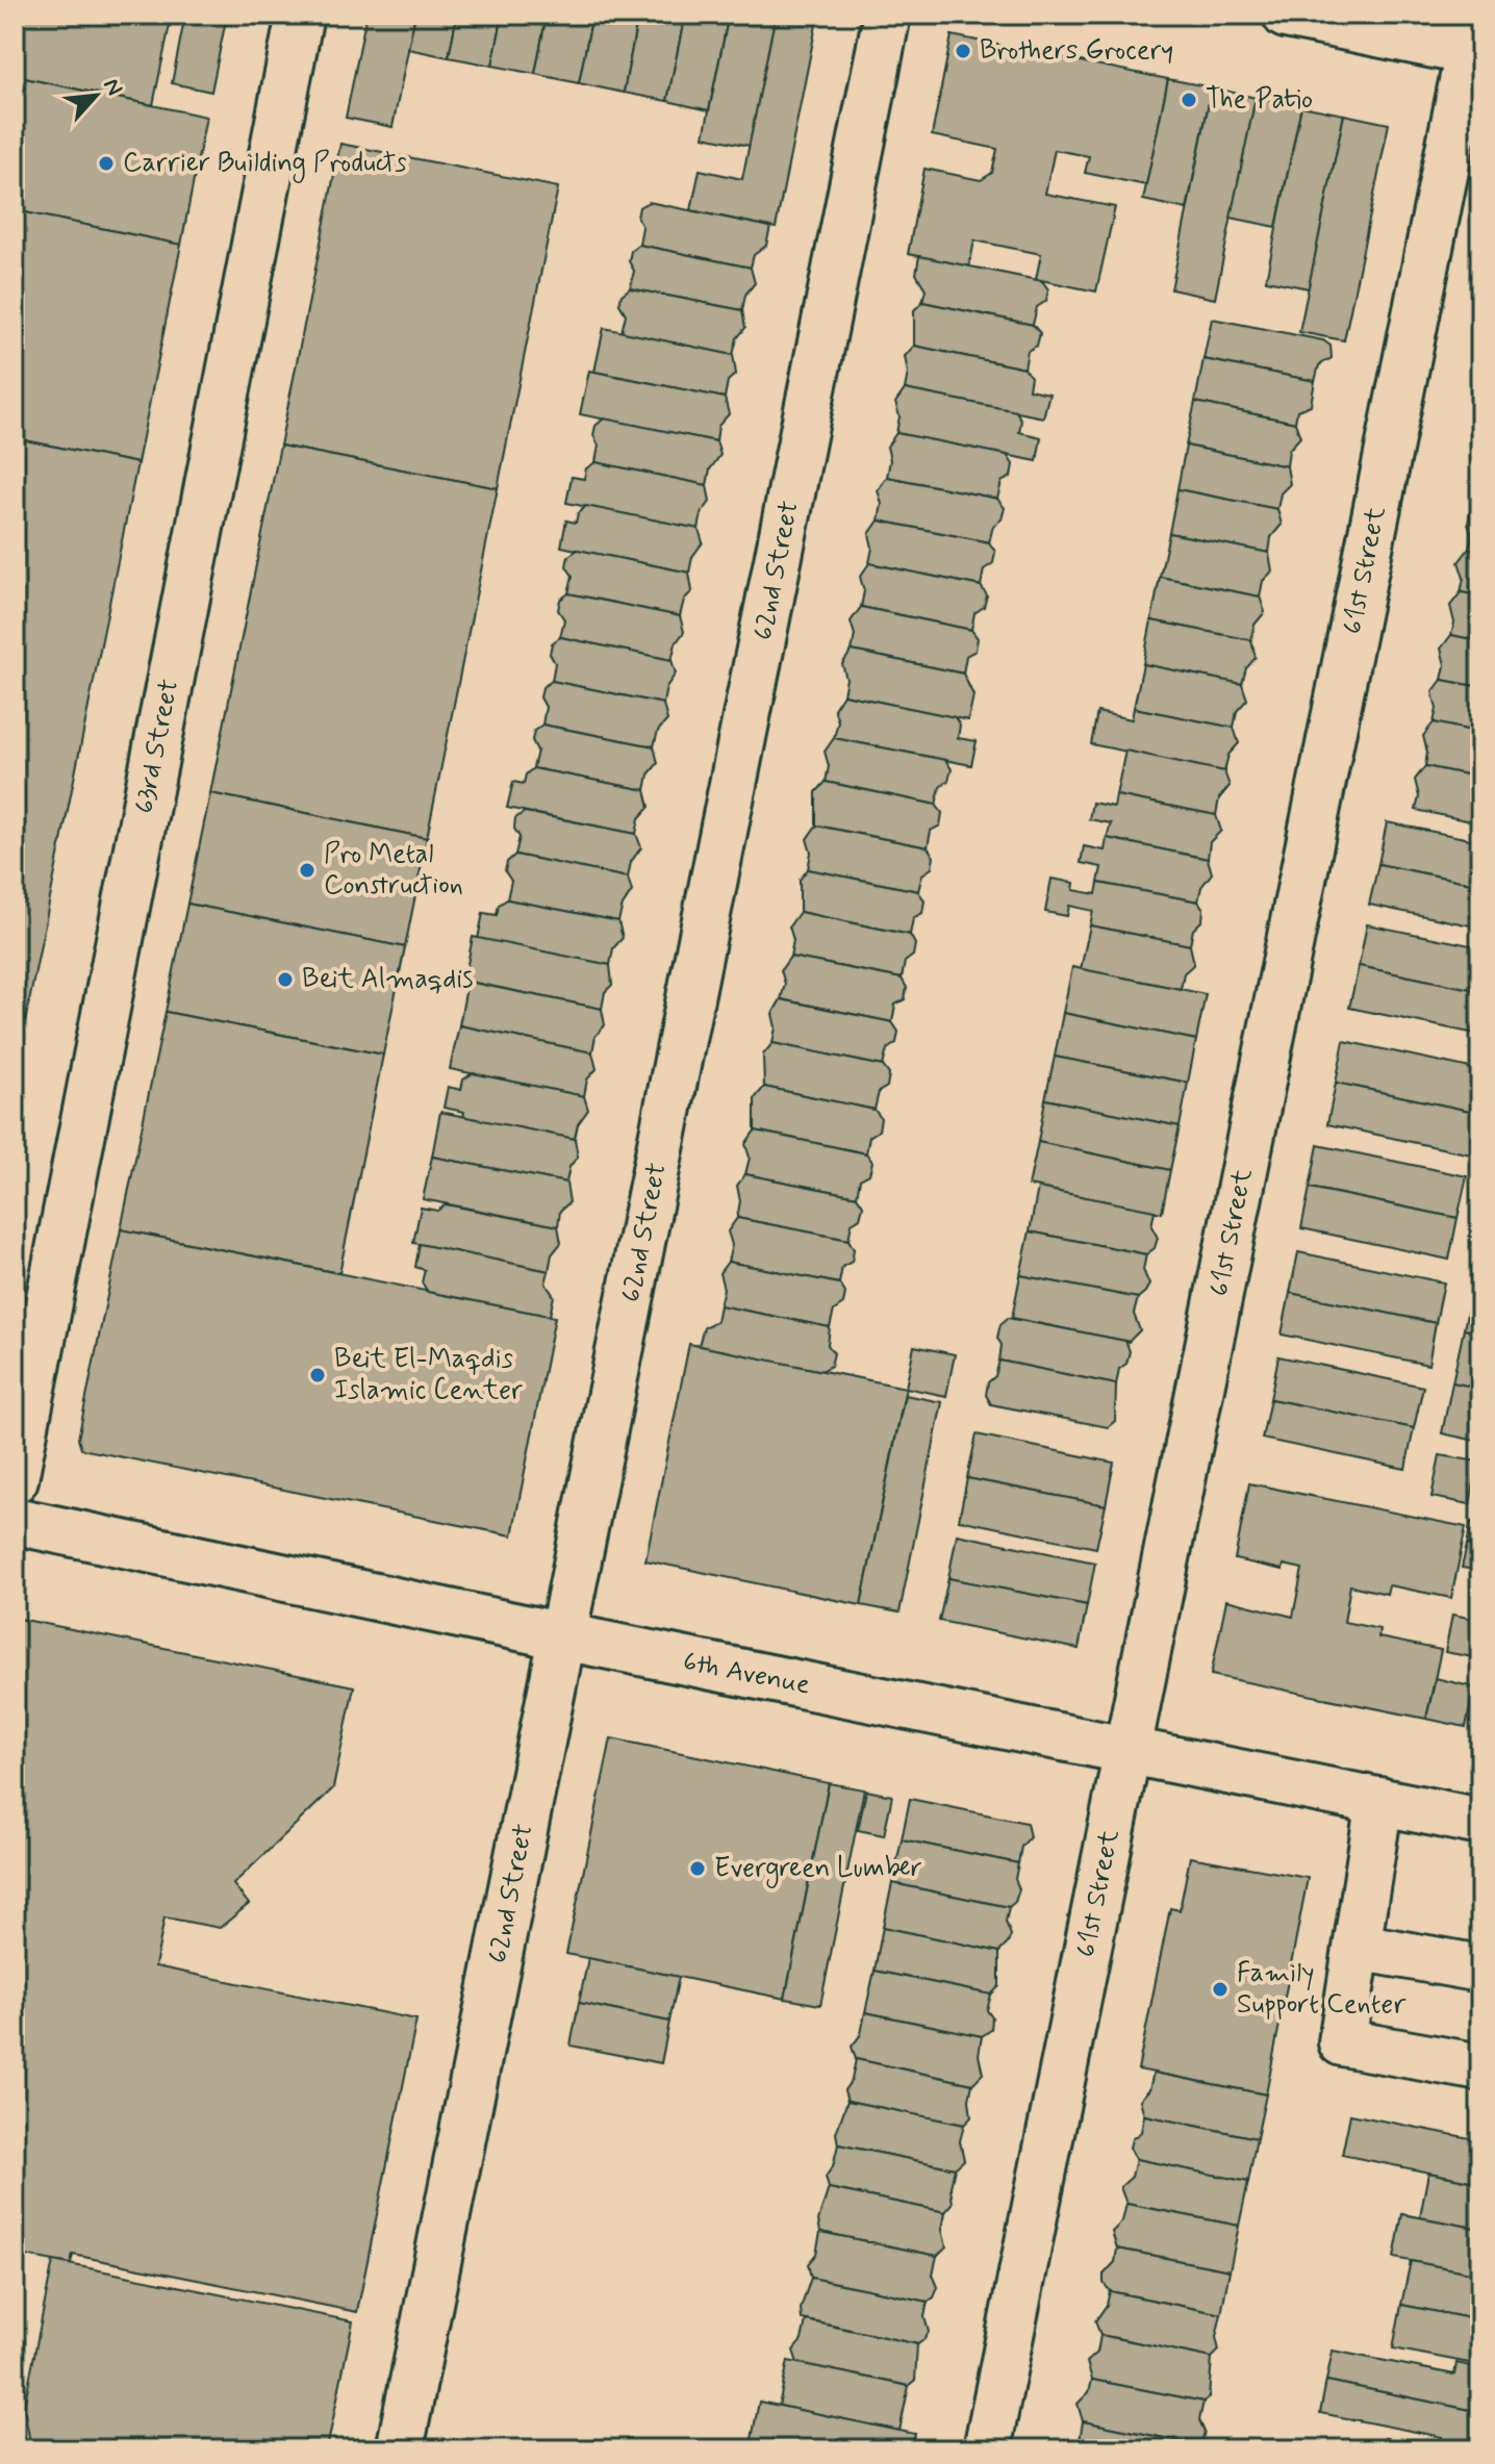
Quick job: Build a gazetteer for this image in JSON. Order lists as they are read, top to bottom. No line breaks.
{"streets":{"street":["62nd Street","61st Street","63rd Street","6th Avenue"]},"crossings":[["62nd Street","6th Avenue"],["61st Street","6th Avenue"]],"places":["Brothers Grocery","The Patio","Carrier Building Products","Pro Metal Construction","Beit Almaqdis","Beit El-Maqdis Islamic Center","Evergreen Lumber","Family Support Center"],"north":"top right"}
